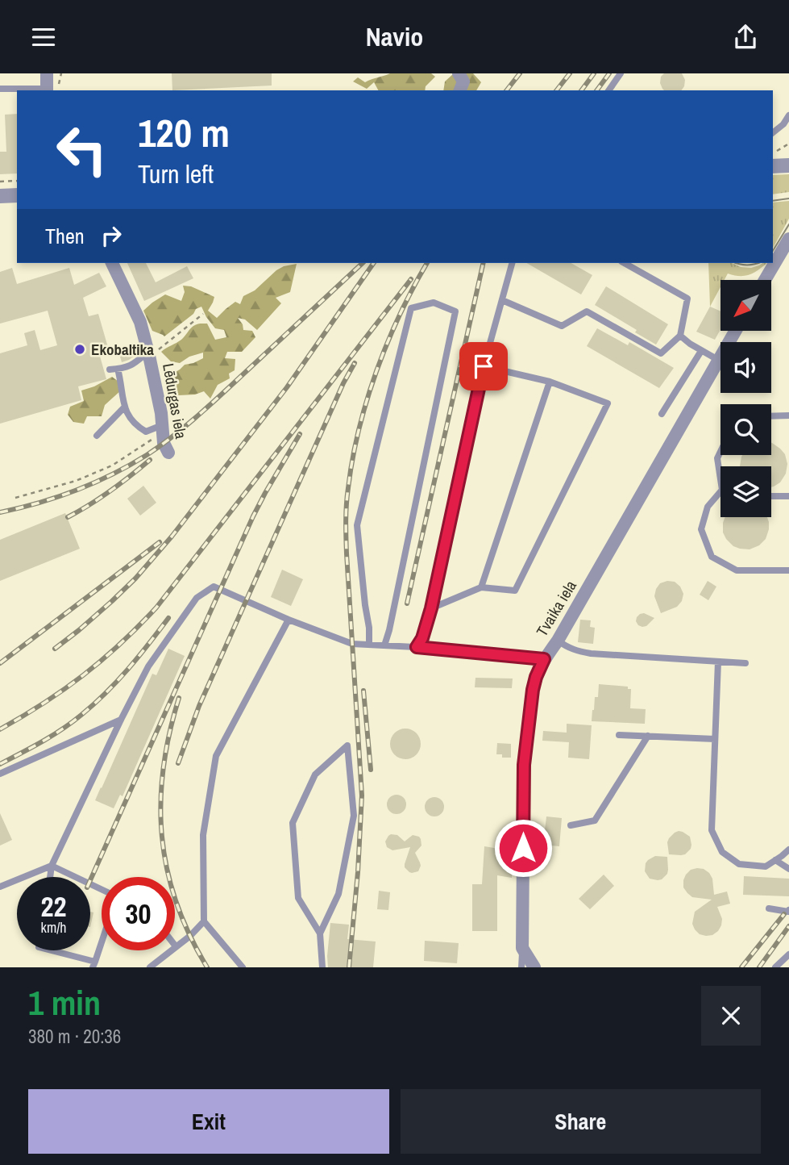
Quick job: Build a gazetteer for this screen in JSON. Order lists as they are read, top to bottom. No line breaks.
{"streets":{"street":["Lēdurgas iela","Tvaika iela"]},"places":["Ekobaltika"],"north":"bottom left","page":{"header":"Navio","turn":["120 m","Turn left"],"then":"Then","speed":"22 km/h","limit":"30","heading":["1 min","380 m · 20:36"],"buttons":["Exit","Share"]}}
